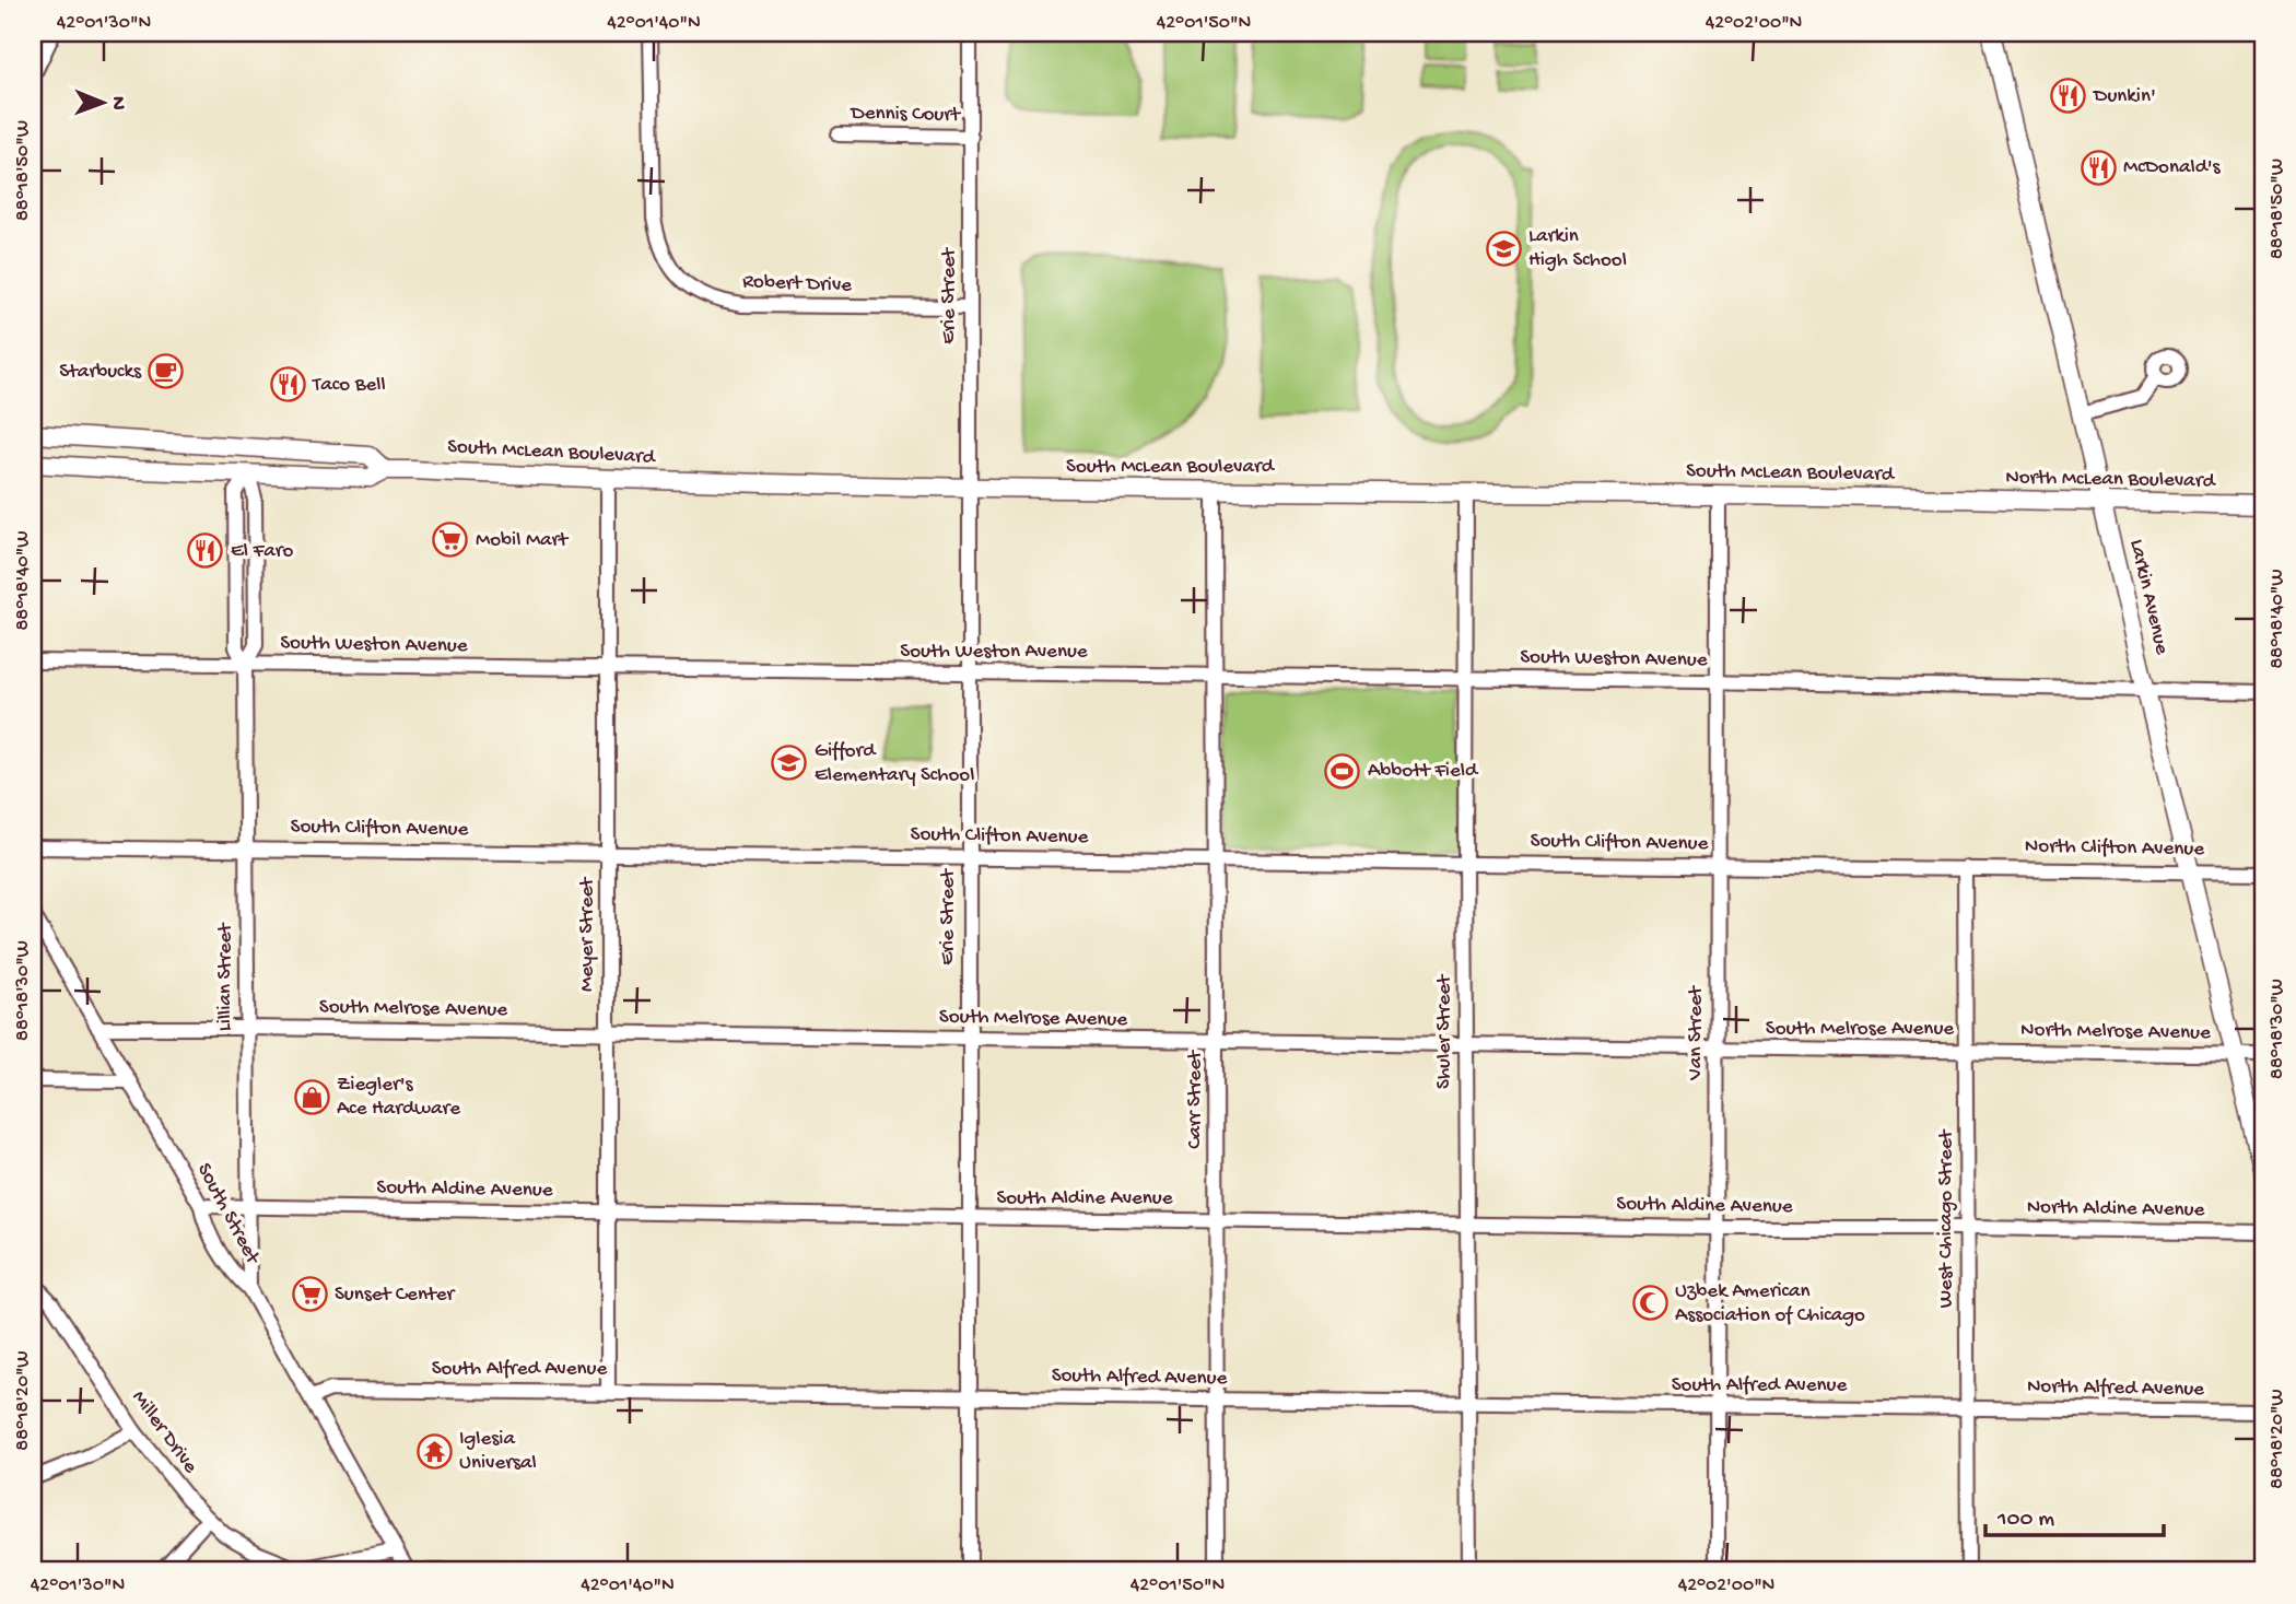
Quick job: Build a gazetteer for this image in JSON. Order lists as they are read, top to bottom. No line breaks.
{"streets":{"main road":["South McLean Boulevard","North McLean Boulevard","Larkin Avenue"],"street":["Dennis Court","Robert Drive","Erie Street","South Weston Avenue","South Clifton Avenue","North Clifton Avenue","Meyer Street","Lillian Street","South Melrose Avenue","Shuler Street","North Melrose Avenue","Van Street","Carr Street","South Aldine Avenue","North Aldine Avenue","South Street","West Chicago Street","South Alfred Avenue","North Alfred Avenue","Miller Drive"]},"crossings":[["Dennis Court","Erie Street"],["Robert Drive","Erie Street"],["Erie Street","South McLean Boulevard"],["Erie Street","South Weston Avenue"],["Erie Street","South Clifton Avenue"],["Erie Street","South Melrose Avenue"],["Erie Street","South Aldine Avenue"],["Erie Street","South Alfred Avenue"],["South McLean Boulevard","North McLean Boulevard"],["South McLean Boulevard","Meyer Street"],["South McLean Boulevard","Lillian Street"],["South McLean Boulevard","Shuler Street"],["South McLean Boulevard","Van Street"],["South McLean Boulevard","Carr Street"],["North McLean Boulevard","Larkin Avenue"],["Larkin Avenue","South Weston Avenue"],["Larkin Avenue","North Clifton Avenue"],["Larkin Avenue","North Melrose Avenue"],["South Weston Avenue","Meyer Street"],["South Weston Avenue","Lillian Street"],["South Weston Avenue","Shuler Street"],["South Weston Avenue","Van Street"],["South Weston Avenue","Carr Street"],["South Clifton Avenue","North Clifton Avenue"],["South Clifton Avenue","Meyer Street"],["South Clifton Avenue","Lillian Street"],["South Clifton Avenue","Shuler Street"],["South Clifton Avenue","Van Street"],["South Clifton Avenue","Carr Street"],["South Clifton Avenue","West Chicago Street"],["North Clifton Avenue","West Chicago Street"],["Meyer Street","South Melrose Avenue"],["Meyer Street","South Aldine Avenue"],["Meyer Street","South Alfred Avenue"],["Lillian Street","South Melrose Avenue"],["Lillian Street","South Aldine Avenue"],["Lillian Street","South Street"],["South Melrose Avenue","Shuler Street"],["South Melrose Avenue","North Melrose Avenue"],["South Melrose Avenue","Van Street"],["South Melrose Avenue","Carr Street"],["South Melrose Avenue","South Street"],["South Melrose Avenue","West Chicago Street"],["Shuler Street","South Aldine Avenue"],["Shuler Street","South Alfred Avenue"],["North Melrose Avenue","West Chicago Street"],["Van Street","South Aldine Avenue"],["Van Street","South Alfred Avenue"],["Carr Street","South Aldine Avenue"],["Carr Street","South Alfred Avenue"],["South Aldine Avenue","North Aldine Avenue"],["South Aldine Avenue","South Street"],["South Aldine Avenue","West Chicago Street"],["North Aldine Avenue","West Chicago Street"],["South Street","South Alfred Avenue"],["West Chicago Street","South Alfred Avenue"],["West Chicago Street","North Alfred Avenue"],["South Alfred Avenue","North Alfred Avenue"]],"places":{"restaurant":["Dunkin'","McDonald's","Taco Bell","El Faro"],"school or university":["Larkin High School","Gifford Elementary School"],"cafe":["Starbucks"],"supermarket":["Mobil Mart","Sunset Center"],"sports":["Abbott Field"],"shop":["Ziegler's Ace Hardware"],"mosque":["Uzbek American Association of Chicago"],"temple":["Iglesia Universal"]},"scale_bar":"100 m","north":"right","coordinates":["42°01'30\"N","42°01'40\"N","42°01'50\"N","42°02'00\"N","88°18'50\"W","88°18'40\"W","88°18'30\"W","88°18'20\"W"]}
